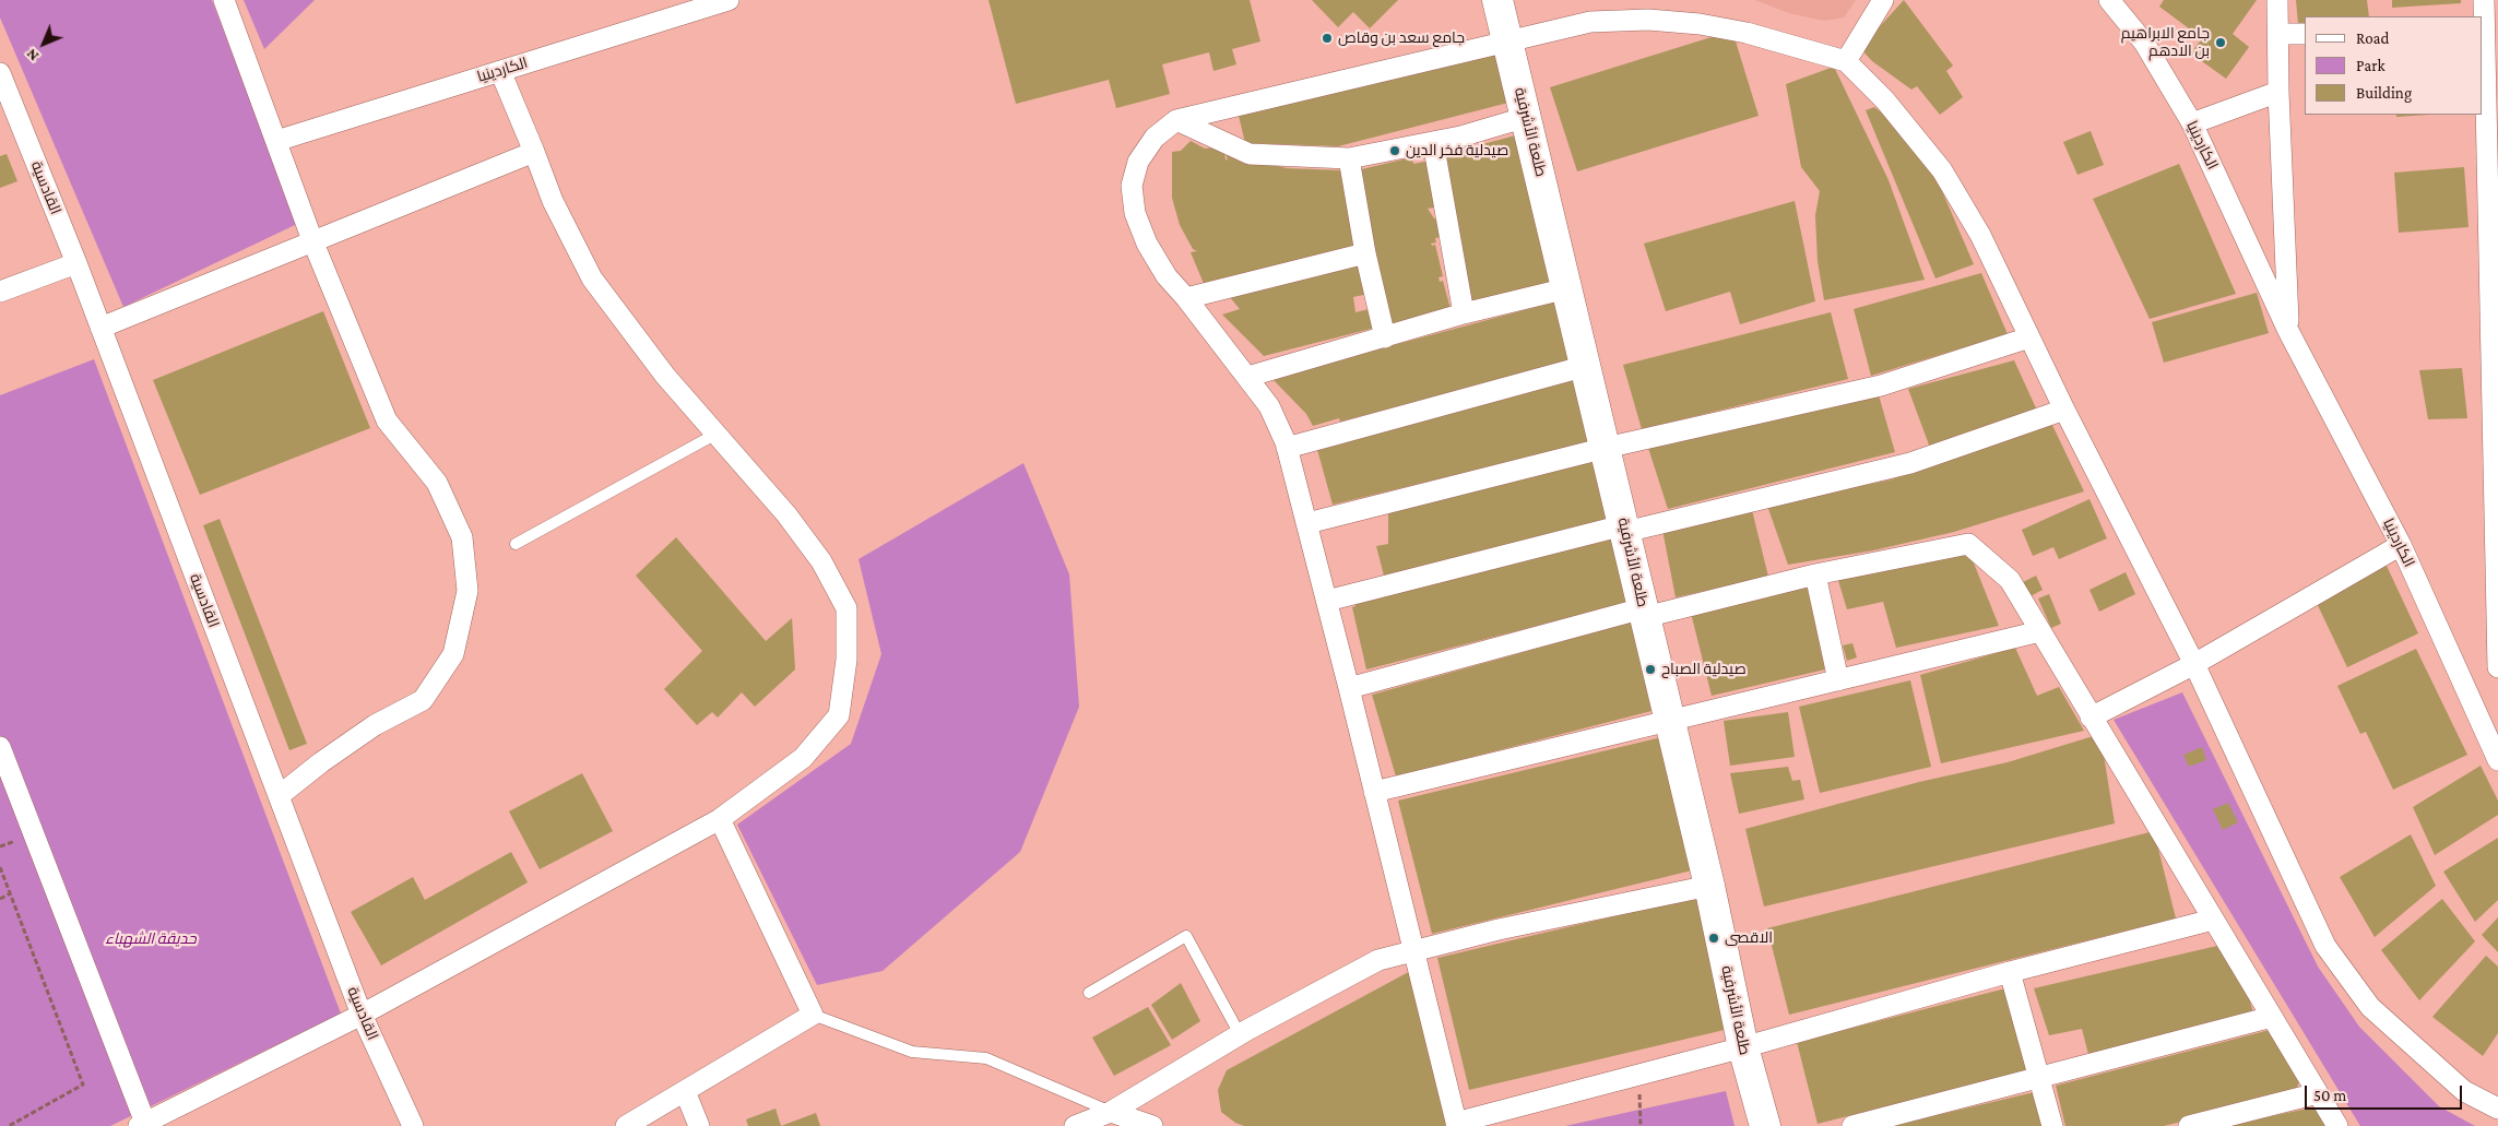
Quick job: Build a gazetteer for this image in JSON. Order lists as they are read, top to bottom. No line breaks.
{"streets":{"main road":["طلعة الأشرفية"],"street":["الكاردينيا","القادسية"]},"parks":["حديقة الشهباء"],"places":["جامع سعد بن وقاص","جامع الابراهيم بن الادهم","صيدلية فخر الدين","صيدلية الصباح","الاقصى"],"legend":["Road","Park","Building"],"scale_bar":"50 m","north":"bottom left"}
